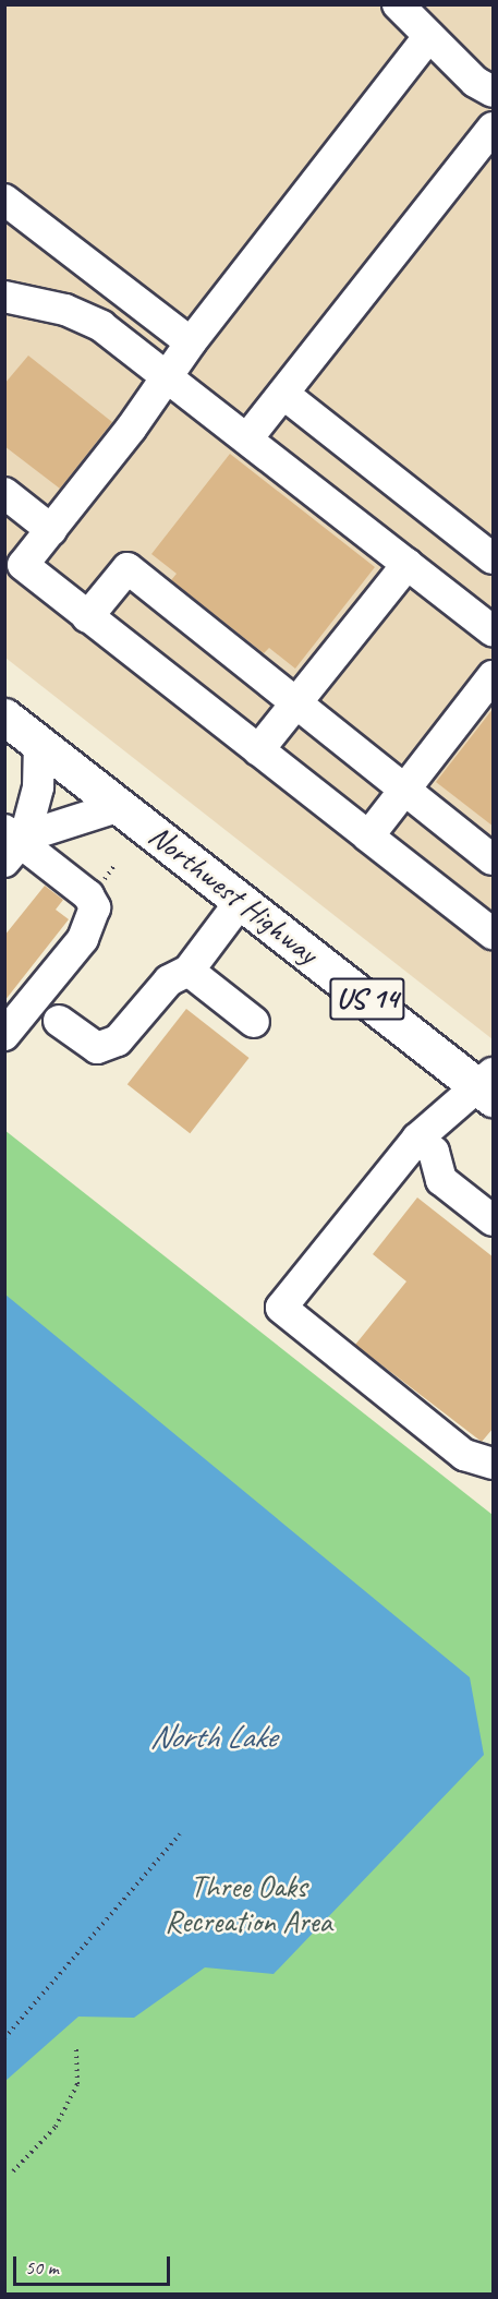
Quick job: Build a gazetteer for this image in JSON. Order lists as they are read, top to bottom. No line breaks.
{"streets":{"main road":["Northwest Highway","US 14"]},"water":["North Lake"],"parks":["Three Oaks Recreation Area"],"scale_bar":"50 m"}
